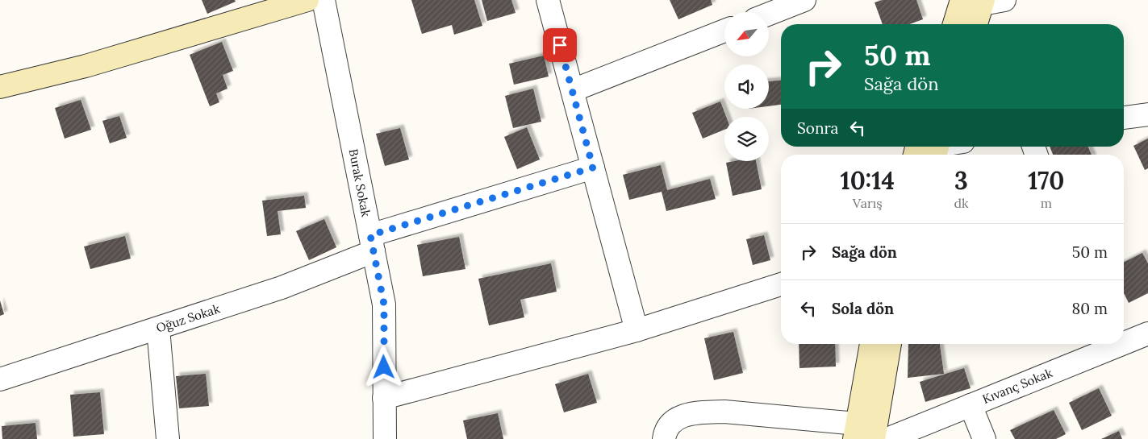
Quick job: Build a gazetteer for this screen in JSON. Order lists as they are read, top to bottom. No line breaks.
{"streets":{"street":["Burak Sokak","Oğuz Sokak","Kıvanç Sokak"]},"crossings":[["Burak Sokak","Oğuz Sokak"]],"north":"bottom left","page":{"turn":["50 m","Sağa dön"],"then":"Sonra","eta":["10:14","Varış","3","dk","170","m"],"list":[{"name":"Sağa dön","value":"50 m"},{"name":"Sola dön","value":"80 m"}]}}
